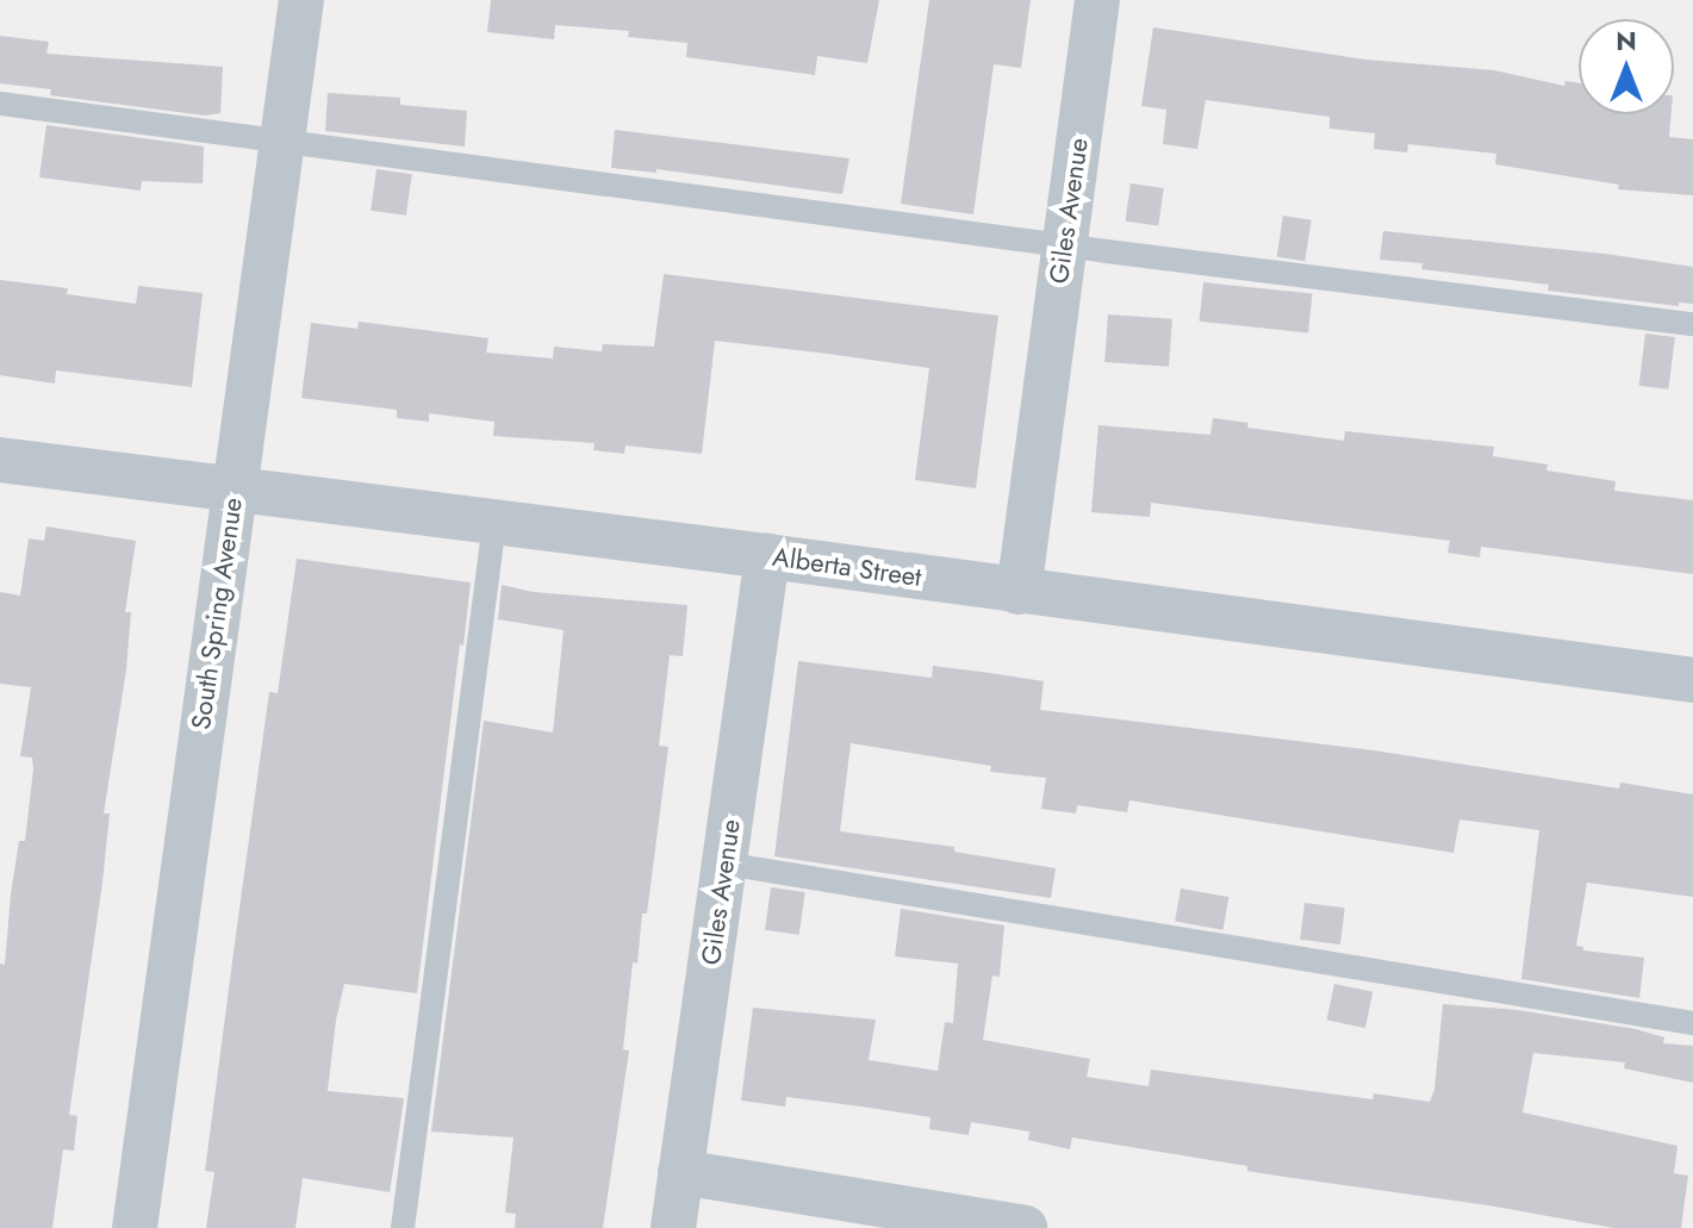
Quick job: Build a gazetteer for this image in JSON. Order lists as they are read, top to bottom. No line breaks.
{"streets":{"street":["Giles Avenue","Alberta Street","South Spring Avenue"]},"crossings":[["Giles Avenue","Alberta Street"],["Alberta Street","South Spring Avenue"]],"north":"top"}
